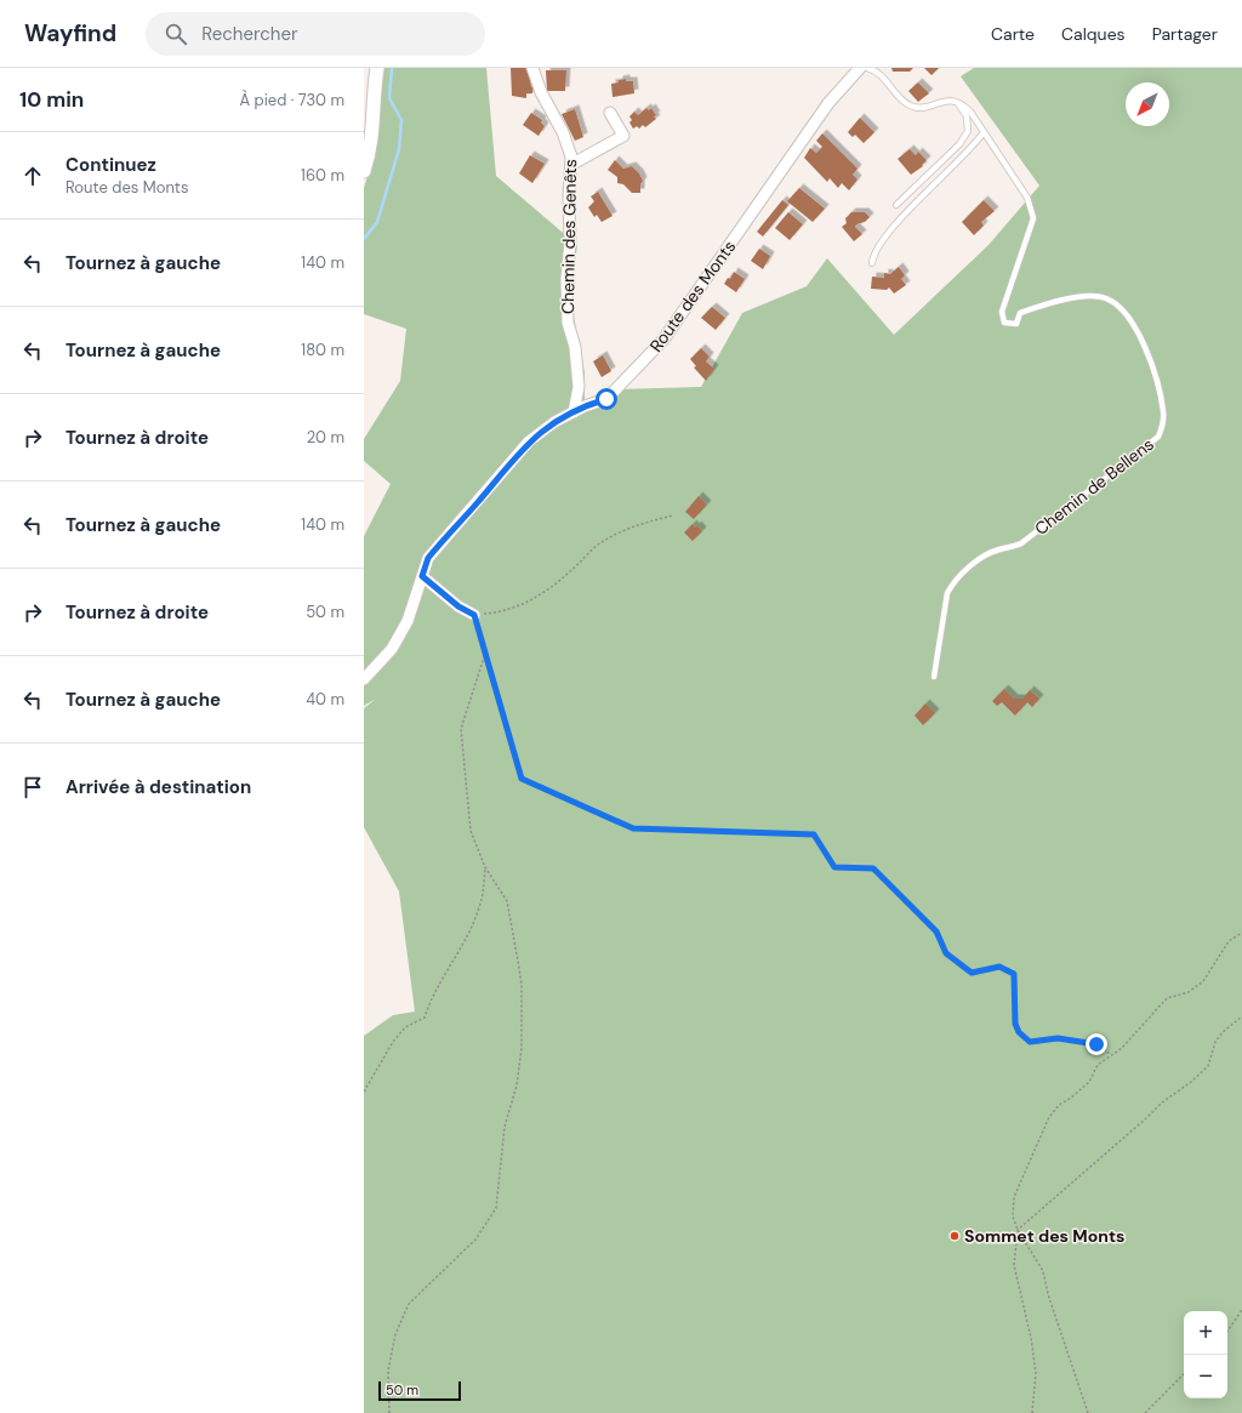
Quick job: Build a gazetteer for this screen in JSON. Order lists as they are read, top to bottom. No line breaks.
{"streets":{"street":["Chemin des Genêts","Route des Monts"],"lane":["Chemin de Bellens"]},"crossings":[["Chemin des Genêts","Route des Monts"]],"places":["Sommet des Monts"],"scale_bar":"50 m","north":"bottom left","page":{"header":"Wayfind","search":"Rechercher","nav":["Carte","Calques","Partager"],"heading":["10 min","À pied · 730 m"],"list":[["Continuez","Route des Monts","160 m"],["Tournez à gauche","140 m"],["Tournez à gauche","180 m"],["Tournez à droite","20 m"],["Tournez à gauche","140 m"],["Tournez à droite","50 m"],["Tournez à gauche","40 m"],"Arrivée à destination"],"map_buttons":["+","−"],"scale":"50 m"}}
